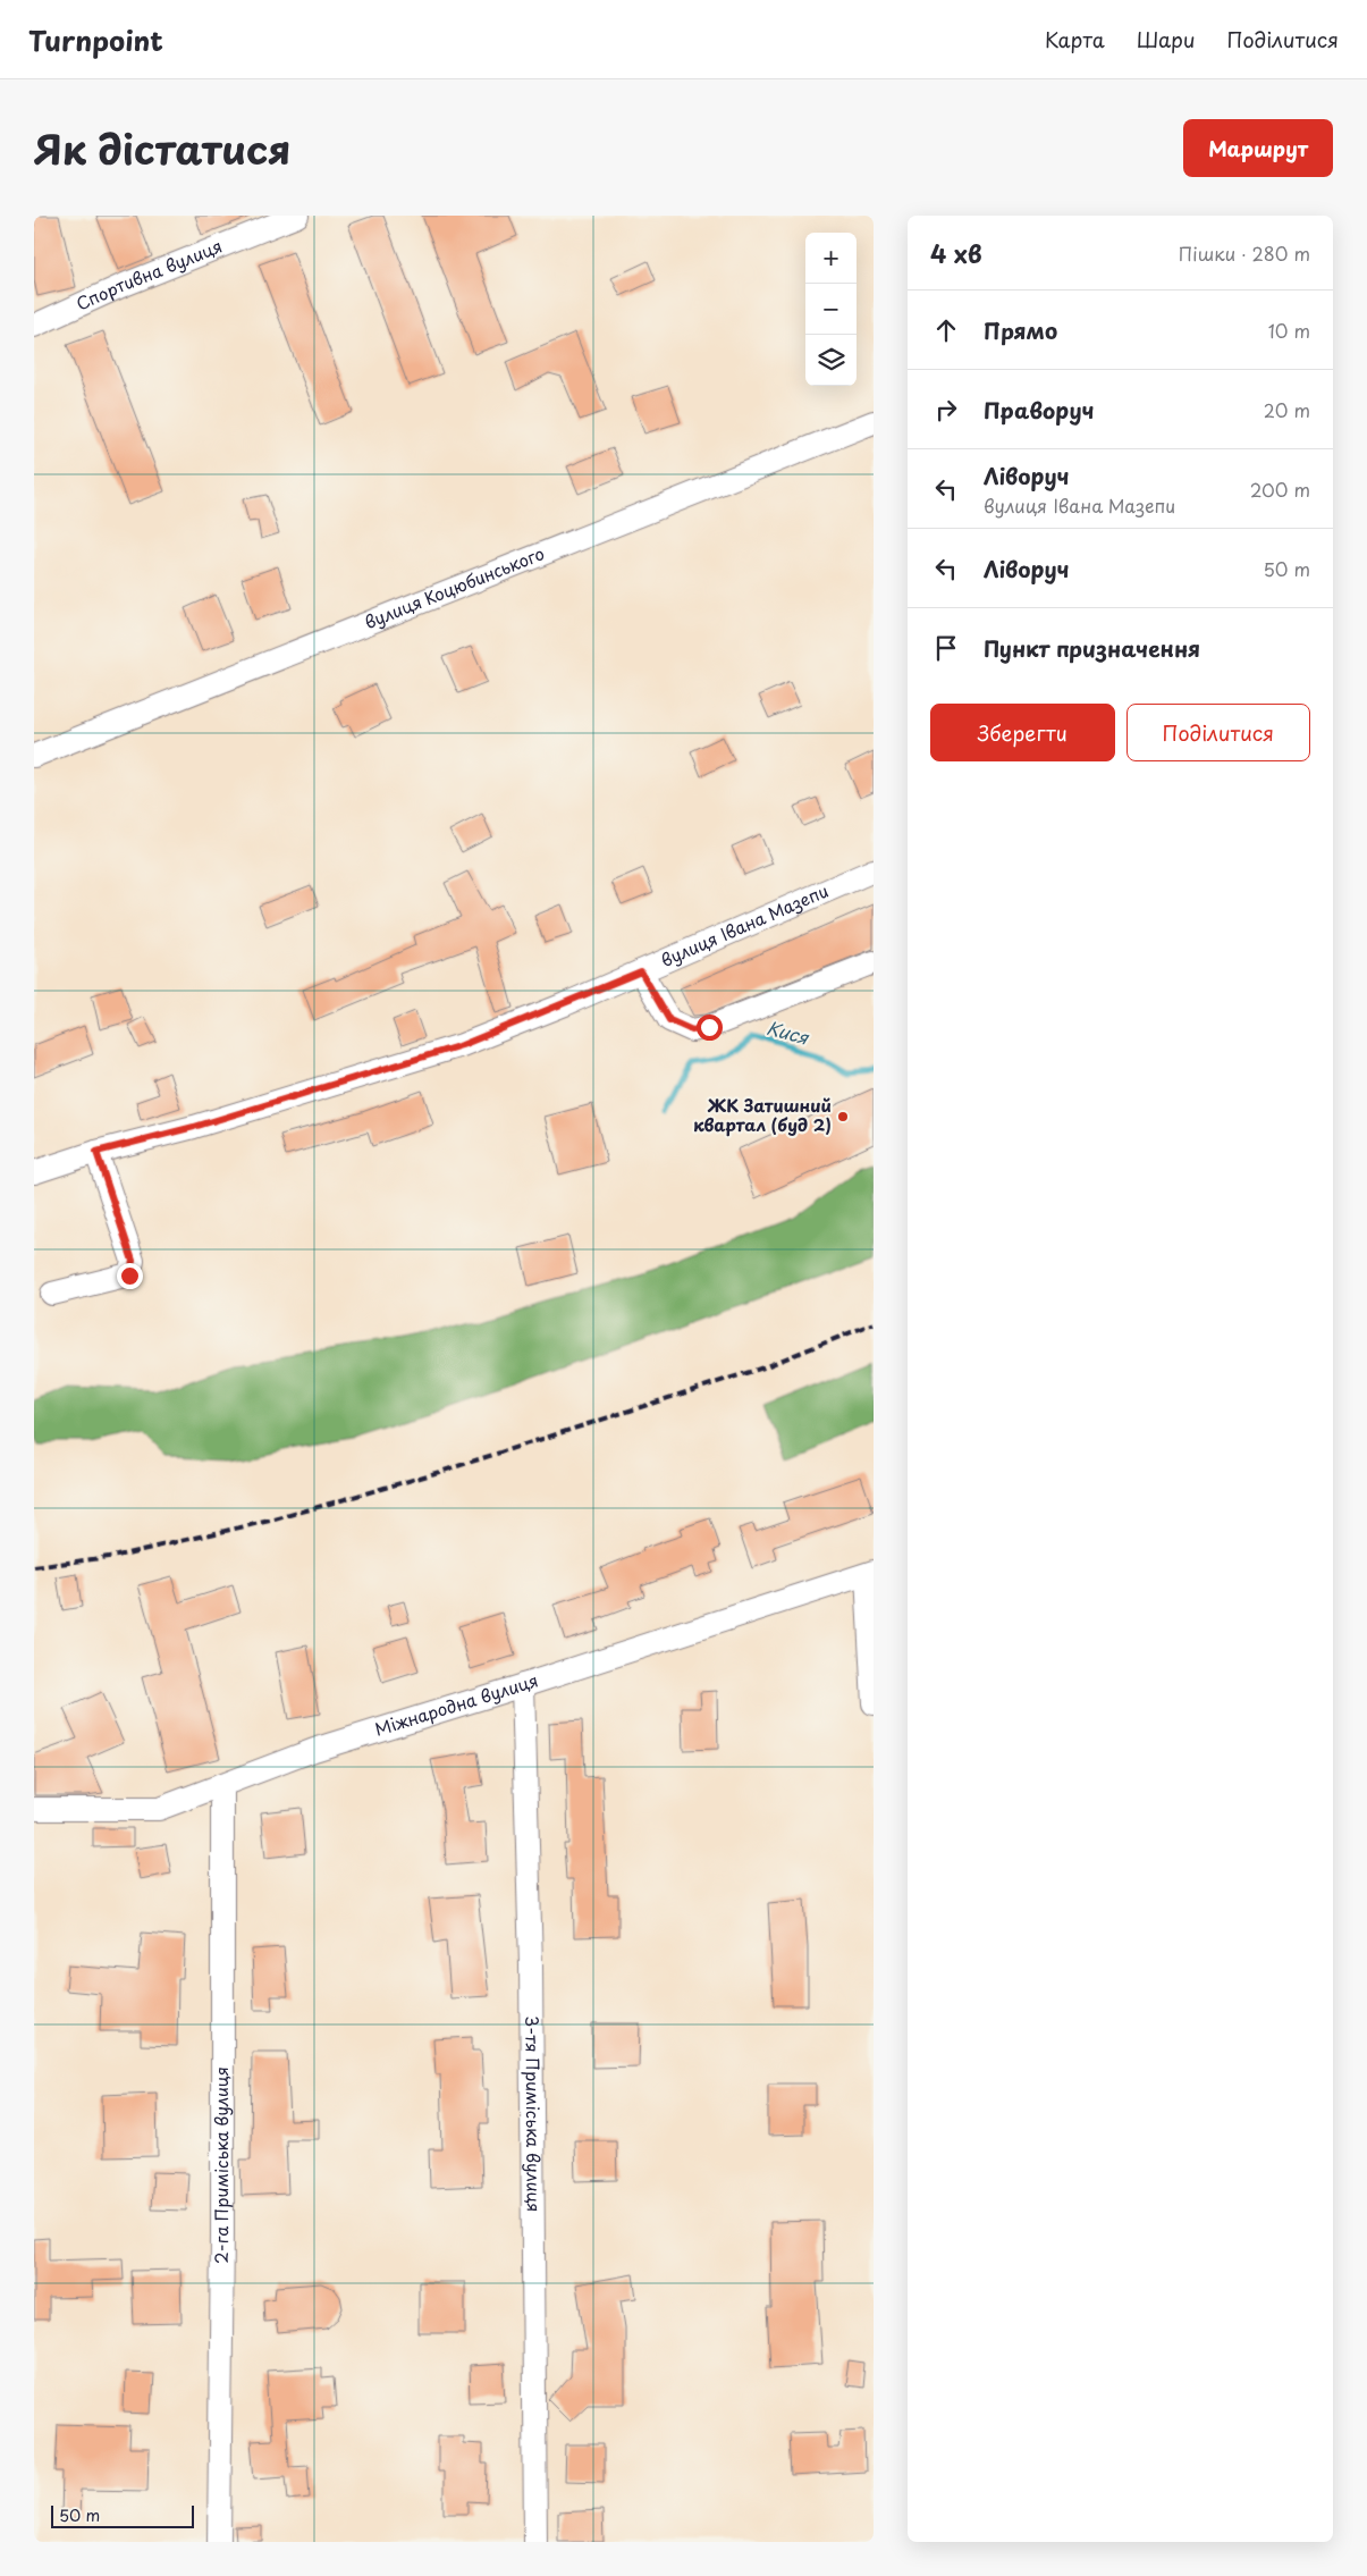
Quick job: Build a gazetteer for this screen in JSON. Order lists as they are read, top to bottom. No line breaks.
{"streets":{"street":["Спортивна вулиця","вулиця Коцюбинського","вулиця Івана Мазепи","Міжнародна вулиця","3-тя Приміська вулиця","2-га Приміська вулиця"]},"crossings":[["Міжнародна вулиця","3-тя Приміська вулиця"],["Міжнародна вулиця","2-га Приміська вулиця"]],"water":["Кися"],"places":["ЖК Затишний квартал (буд 2)"],"scale_bar":"50 m","page":{"header":"Turnpoint","nav":["Карта","Шари","Поділитися"],"title":"Як дістатися","buttons":["Маршрут",["Зберегти","Поділитися"]],"heading":["4 хв","Пішки · 280 m"],"map_buttons":["+","−"],"list":[["Прямо","10 m"],["Праворуч","20 m"],["Ліворуч","вулиця Івана Мазепи","200 m"],["Ліворуч","50 m"],"Пункт призначення"],"scale":"50 m"}}
